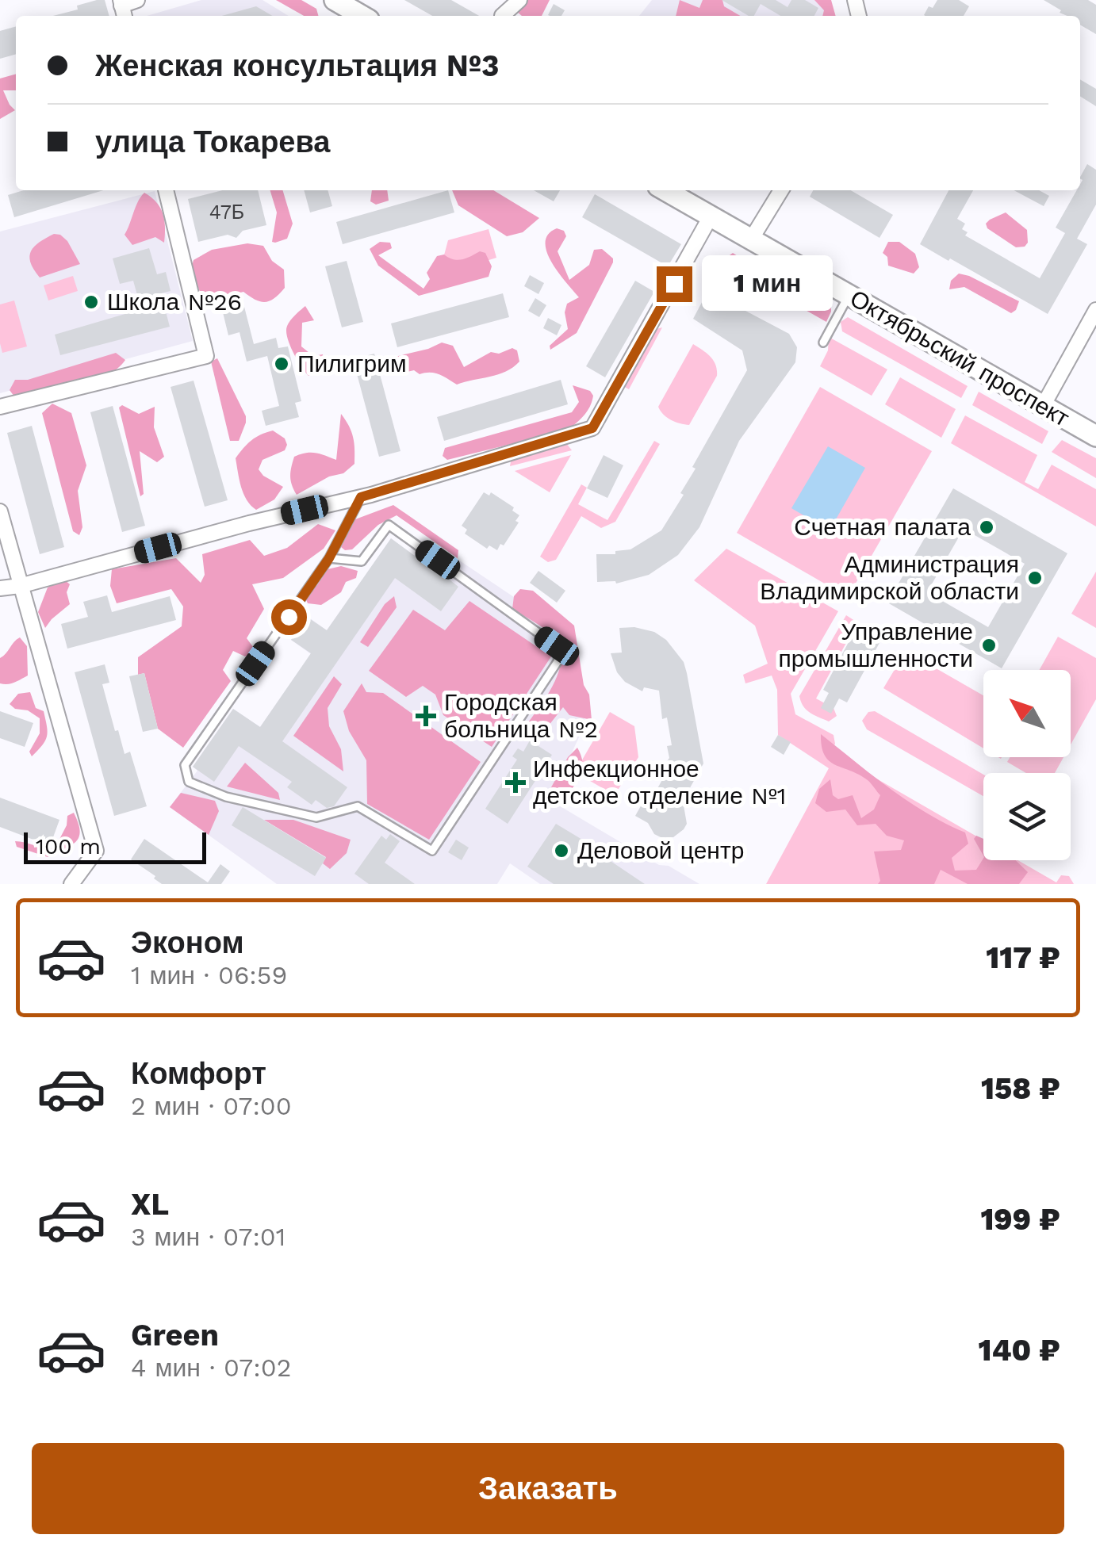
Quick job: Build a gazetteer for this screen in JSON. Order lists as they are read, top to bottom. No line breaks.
{"streets":{"main road":["Октябрьский проспект"]},"places":{"other":["Школа №26","Пилигрим","Счетная палата","Администрация Владимирской области","Управление промышленности","Деловой центр"],"health":["Городская больница №2","Инфекционное детское отделение №1"]},"house_numbers":["47Б"],"scale_bar":"100 m","north":"top left","page":{"banner":["Женская консультация №3","улица Токарева"],"bubble":"1 мин","scale":"100 m","list":[{"name":"Эконом","note":"1 мин · 06:59","value":"117 ₽"},{"name":"Комфорт","note":"2 мин · 07:00","value":"158 ₽"},{"name":"XL","note":"3 мин · 07:01","value":"199 ₽"},{"name":"Green","note":"4 мин · 07:02","value":"140 ₽"}],"buttons":"Заказать"}}
